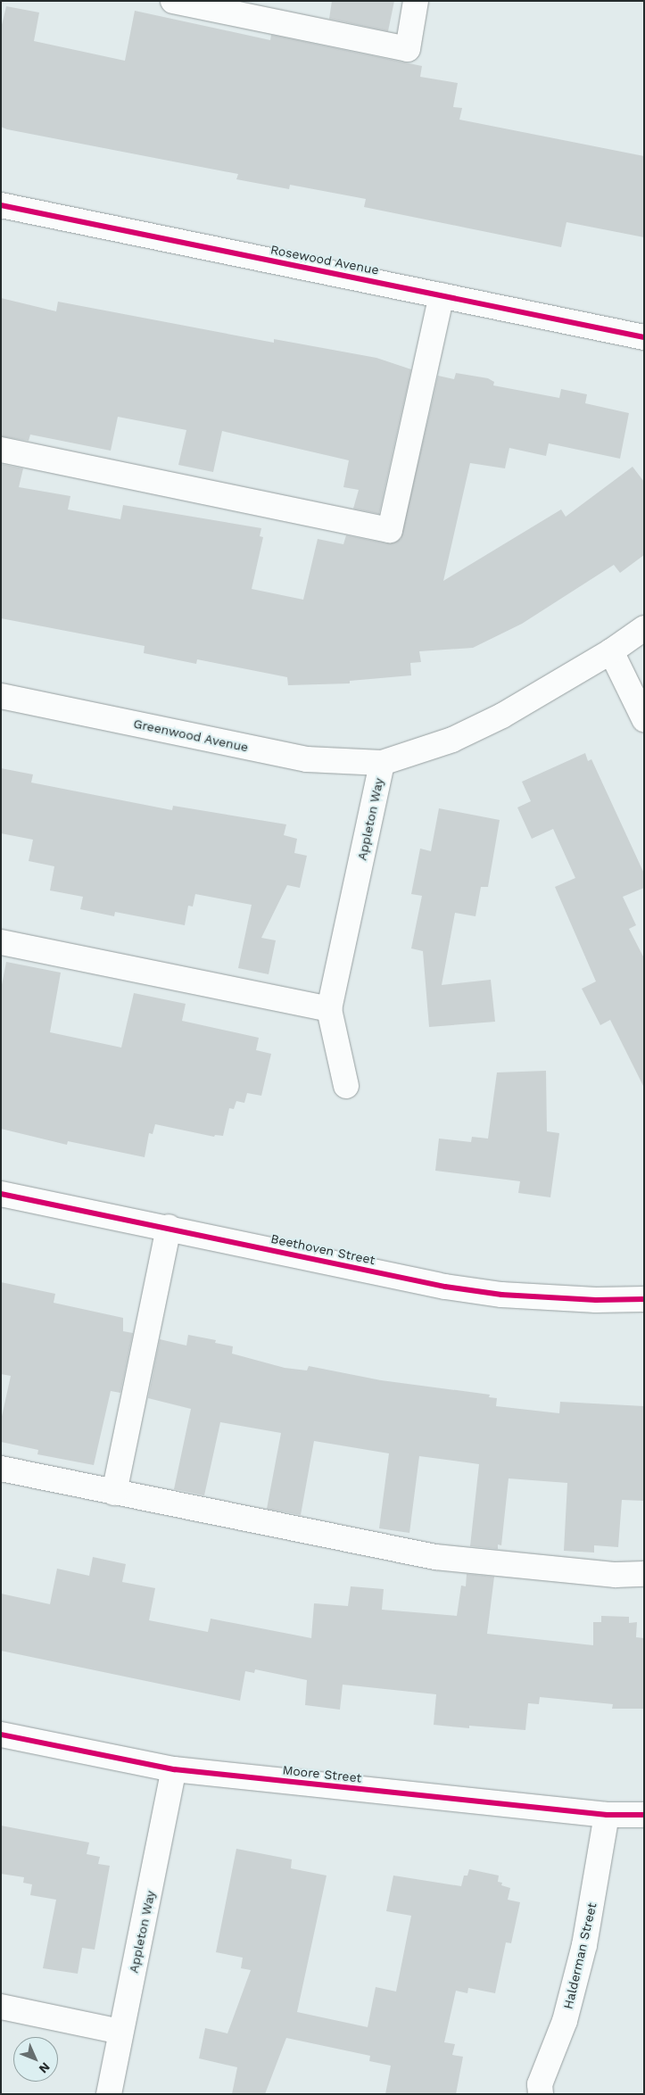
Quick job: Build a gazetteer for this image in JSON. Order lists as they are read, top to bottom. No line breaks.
{"streets":{"street":["Rosewood Avenue","Greenwood Avenue","Appleton Way","Beethoven Street","Moore Street","Halderman Street"]},"crossings":[["Greenwood Avenue","Appleton Way"],["Appleton Way","Moore Street"],["Moore Street","Halderman Street"]],"north":"bottom right"}
